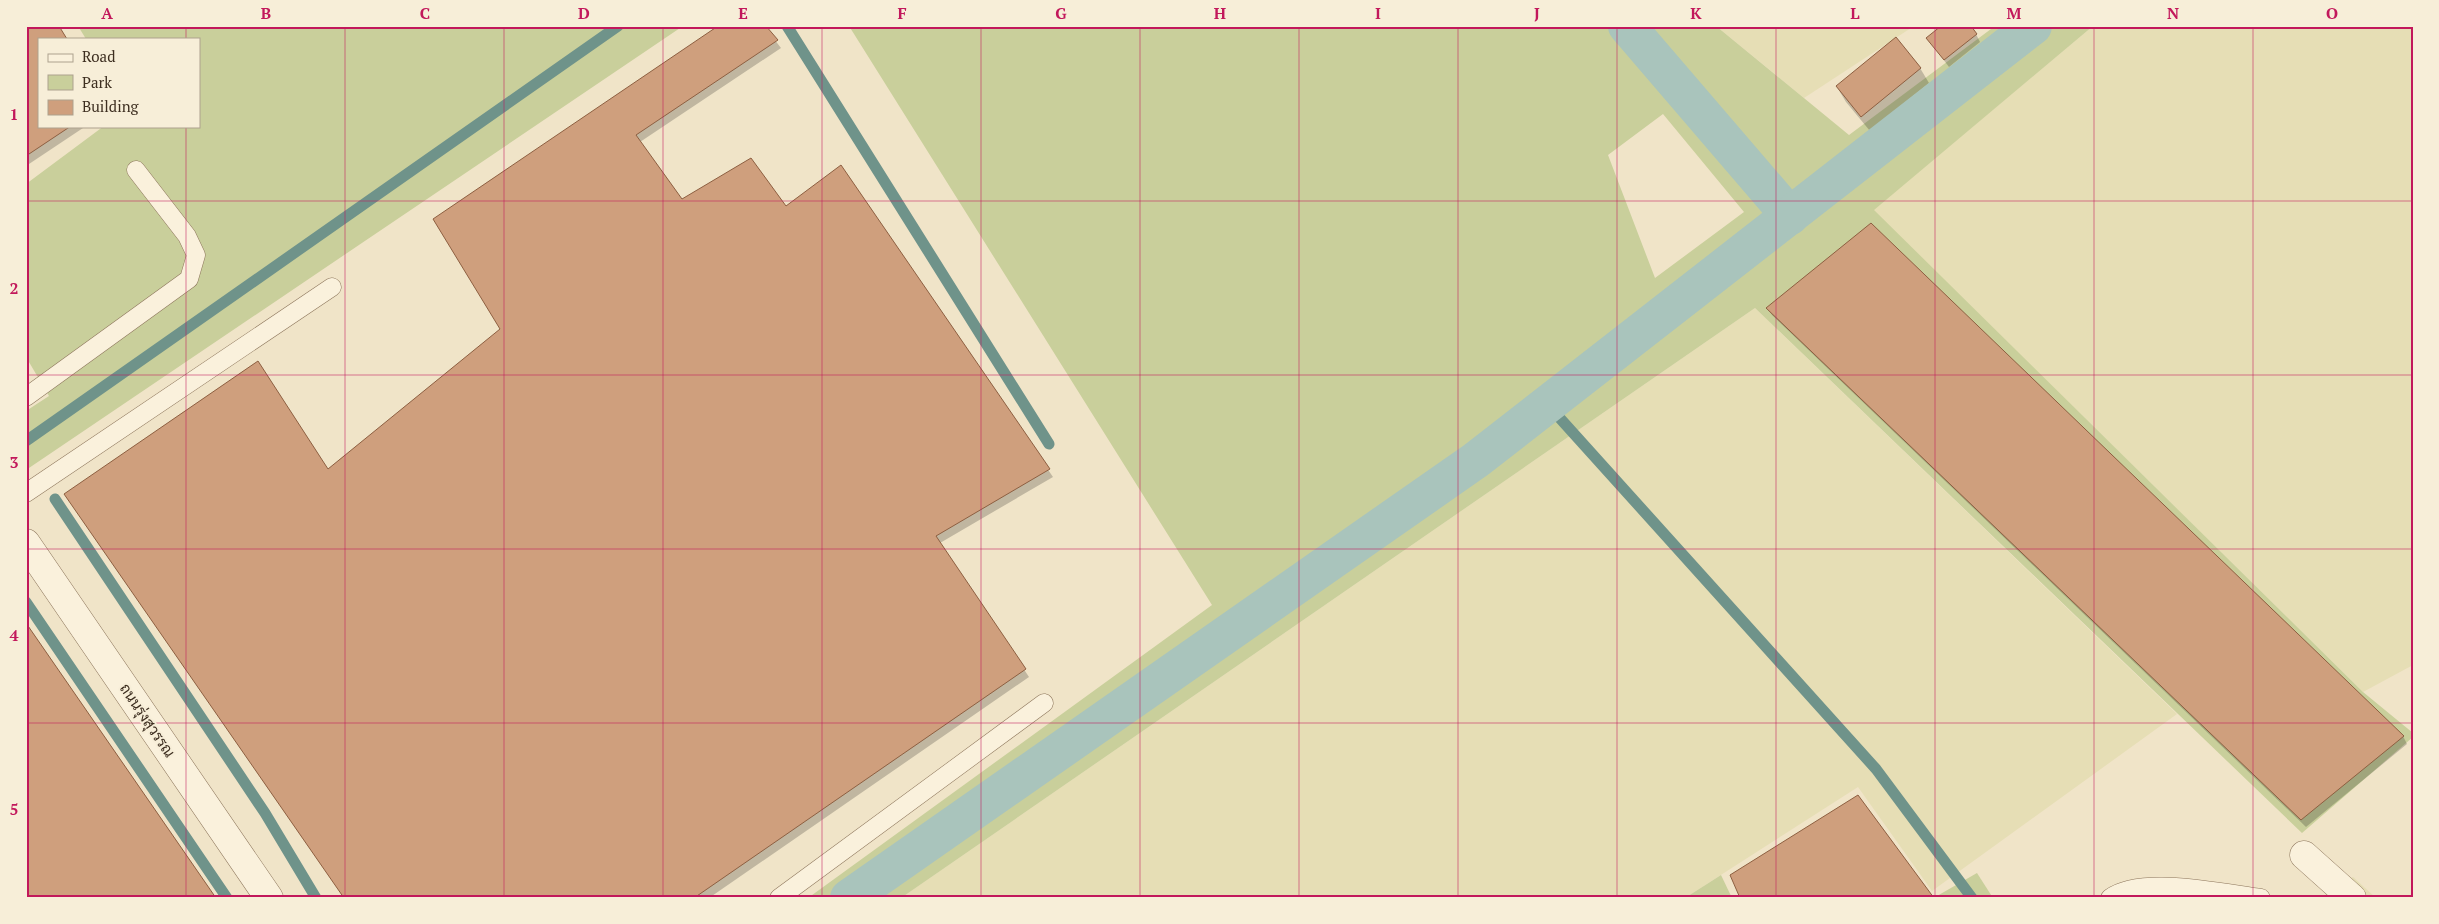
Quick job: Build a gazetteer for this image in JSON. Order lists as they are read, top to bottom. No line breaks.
{"streets":{"street":["ถนนรุ่งสุวรรณ"]},"legend":["Road","Park","Building"],"grid":{"columns":["A","B","C","D","E","F","G","H","I","J","K","L","M","N","O"],"rows":["1","2","3","4","5"]}}
